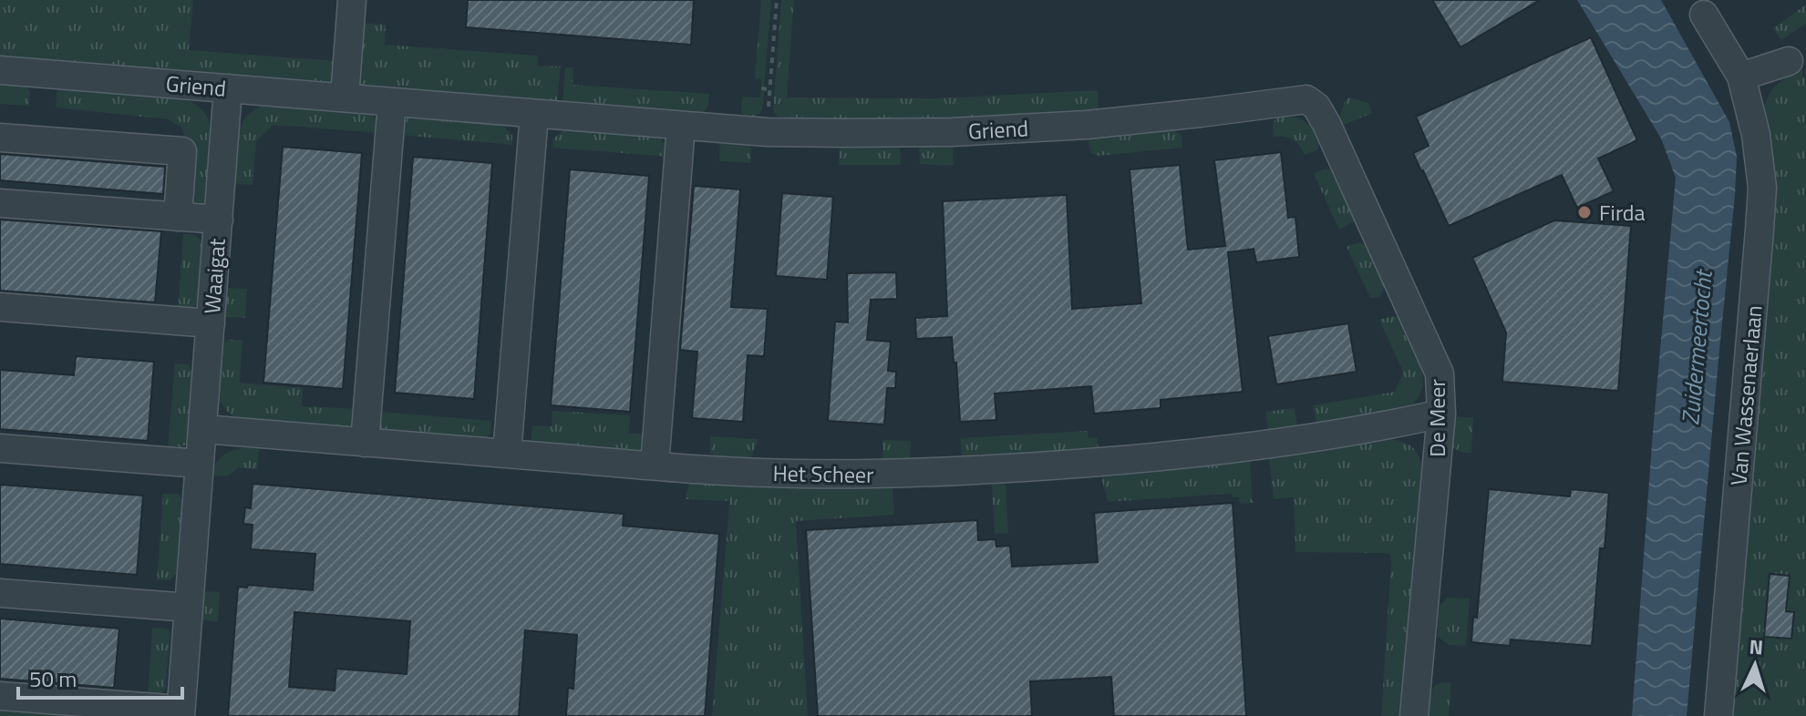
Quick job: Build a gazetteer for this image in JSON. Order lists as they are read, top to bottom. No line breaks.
{"streets":{"street":["Griend","Waaigat","Van Wassenaerlaan","De Meer","Het Scheer"]},"crossings":[["Griend","Waaigat"],["Griend","De Meer"],["Waaigat","Het Scheer"],["De Meer","Het Scheer"]],"water":["Zuidermeertocht"],"places":["Firda"],"scale_bar":"50 m","north":"top"}
